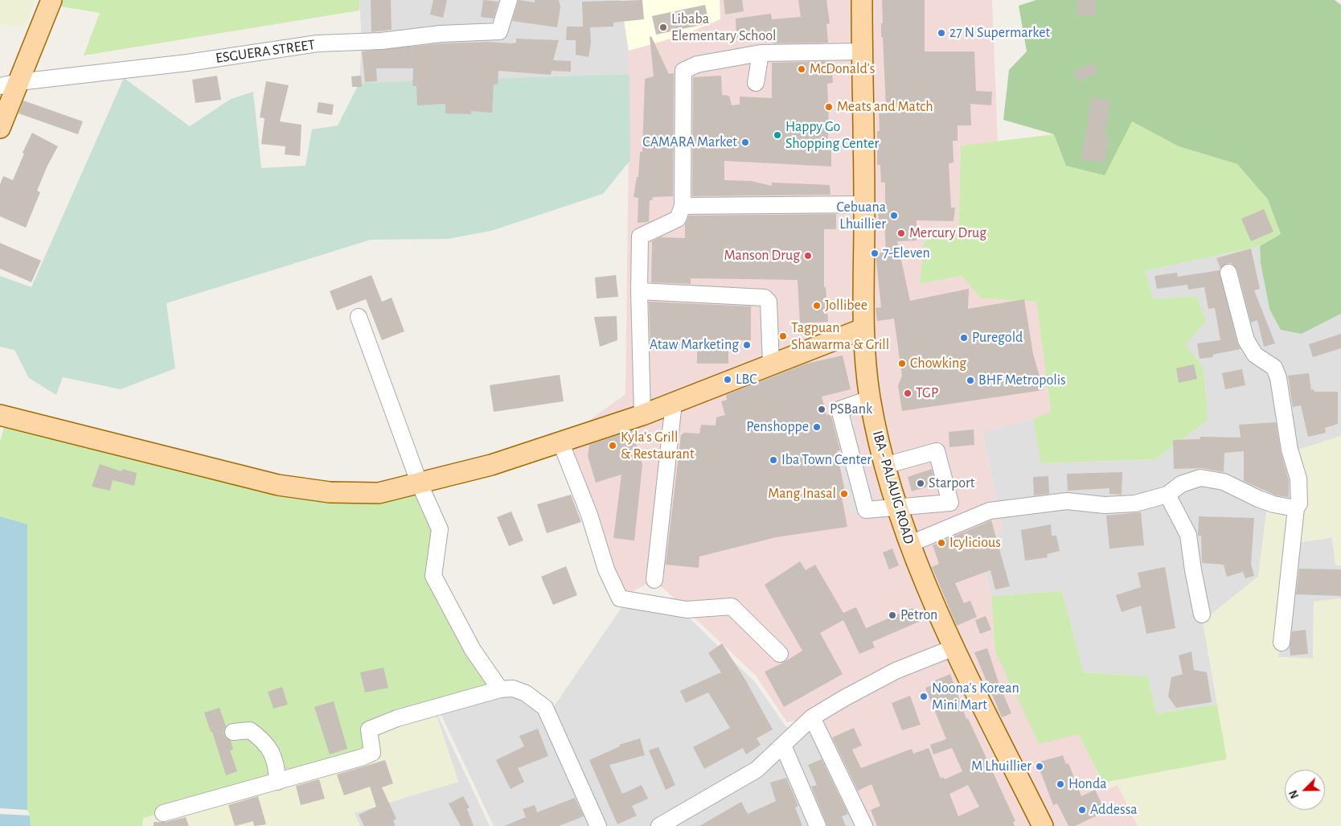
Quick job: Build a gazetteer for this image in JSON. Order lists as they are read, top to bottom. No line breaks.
{"streets":{"main road":["IBA - PALAUIG ROAD"],"street":["ESGUERA STREET"]},"places":["Libaba Elementary School","27 N Supermarket","McDonald's","Meats and Match","Happy Go Shopping Center","CAMARA Market","Cebuana Lhuillier","Mercury Drug","7-Eleven","Manson Drug","Jollibee","Tagpuan Shawarma & Grill","Puregold","Ataw Marketing","Chowking","LBC","BHF Metropolis","TGP","PSBank","Penshoppe","Kyla's Grill & Restaurant","Iba Town Center","Starport","Mang Inasal","Icylicious","Petron","Noona's Korean Mini Mart","M Lhuillier","Honda","Addessa"],"north":"bottom left"}
